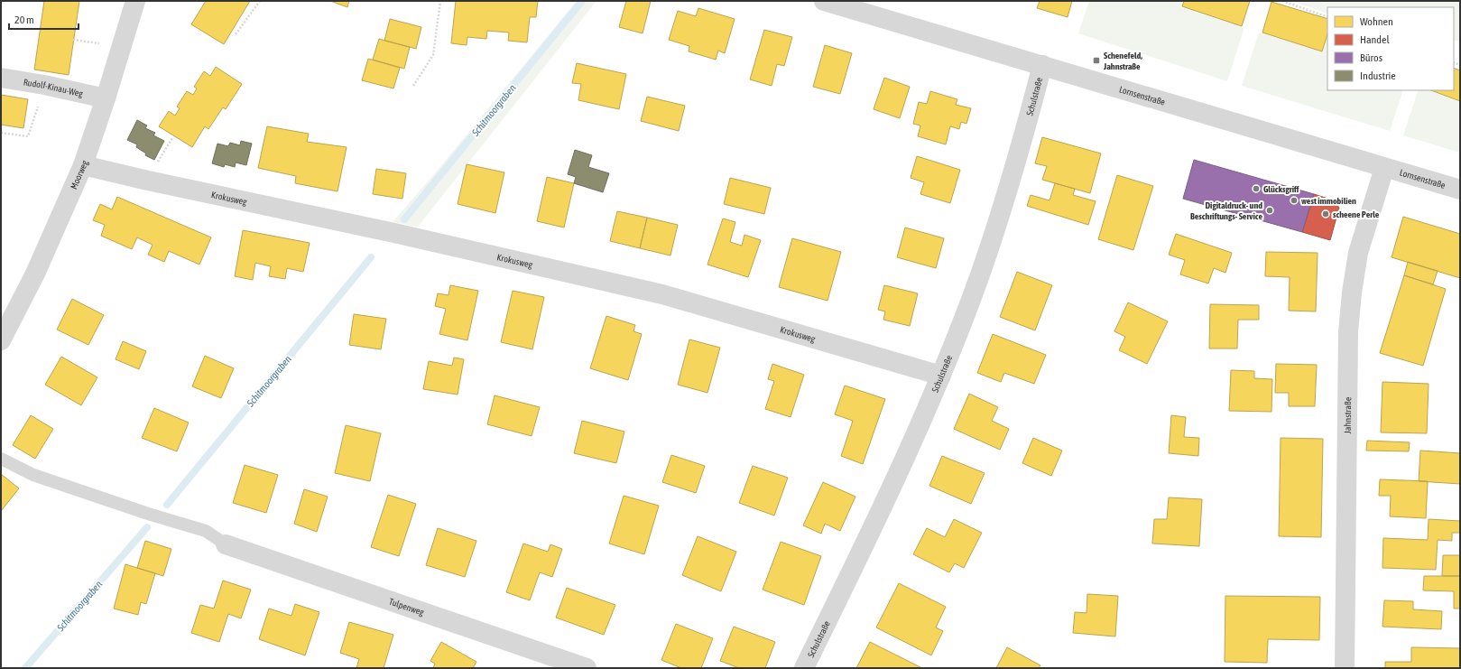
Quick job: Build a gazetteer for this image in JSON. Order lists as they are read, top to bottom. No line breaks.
{"streets":{"street":["Rudolf-Kinau-Weg","Lornsenstraße","Schulstraße","Moorweg","Krokusweg","Jahnstraße","Tulpenweg"]},"crossings":[["Rudolf-Kinau-Weg","Moorweg"],["Lornsenstraße","Schulstraße"],["Lornsenstraße","Jahnstraße"],["Schulstraße","Krokusweg"],["Moorweg","Krokusweg"]],"water":["Schitmoorgraben"],"places":{"transit":["Schenefeld, Jahnstraße"],"other":["Glücksgriff","west immobilien","Digitaldruck- und Beschriftungs- Service","scheene Perle"]},"legend":["Wohnen","Handel","Büros","Industrie"],"scale_bar":"20 m"}
